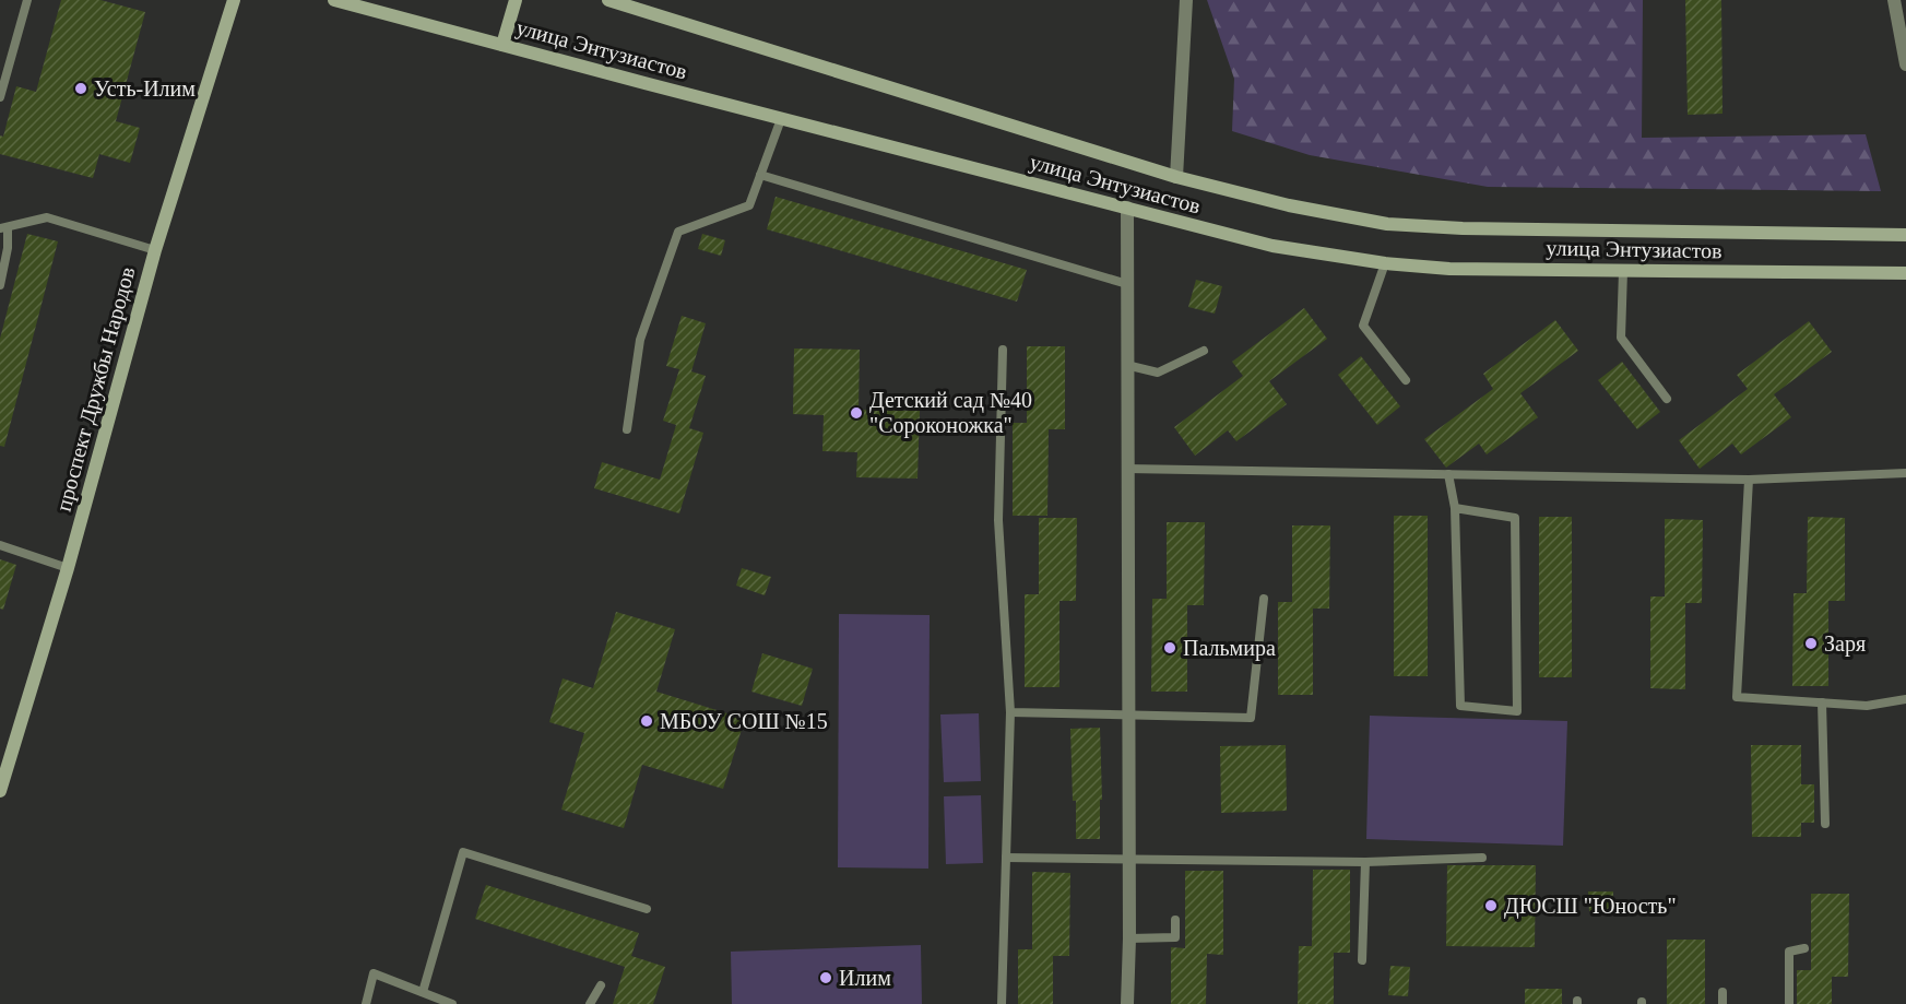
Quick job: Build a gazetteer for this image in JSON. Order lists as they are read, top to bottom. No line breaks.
{"streets":{"street":["улица Энтузиастов","проспект Дружбы Народов"]},"places":["Усть-Илим","Детский сад №40 \"Сороконожка\"","Заря","Пальмира","МБОУ СОШ №15","ДЮСШ \"Юность\"","Илим"]}
